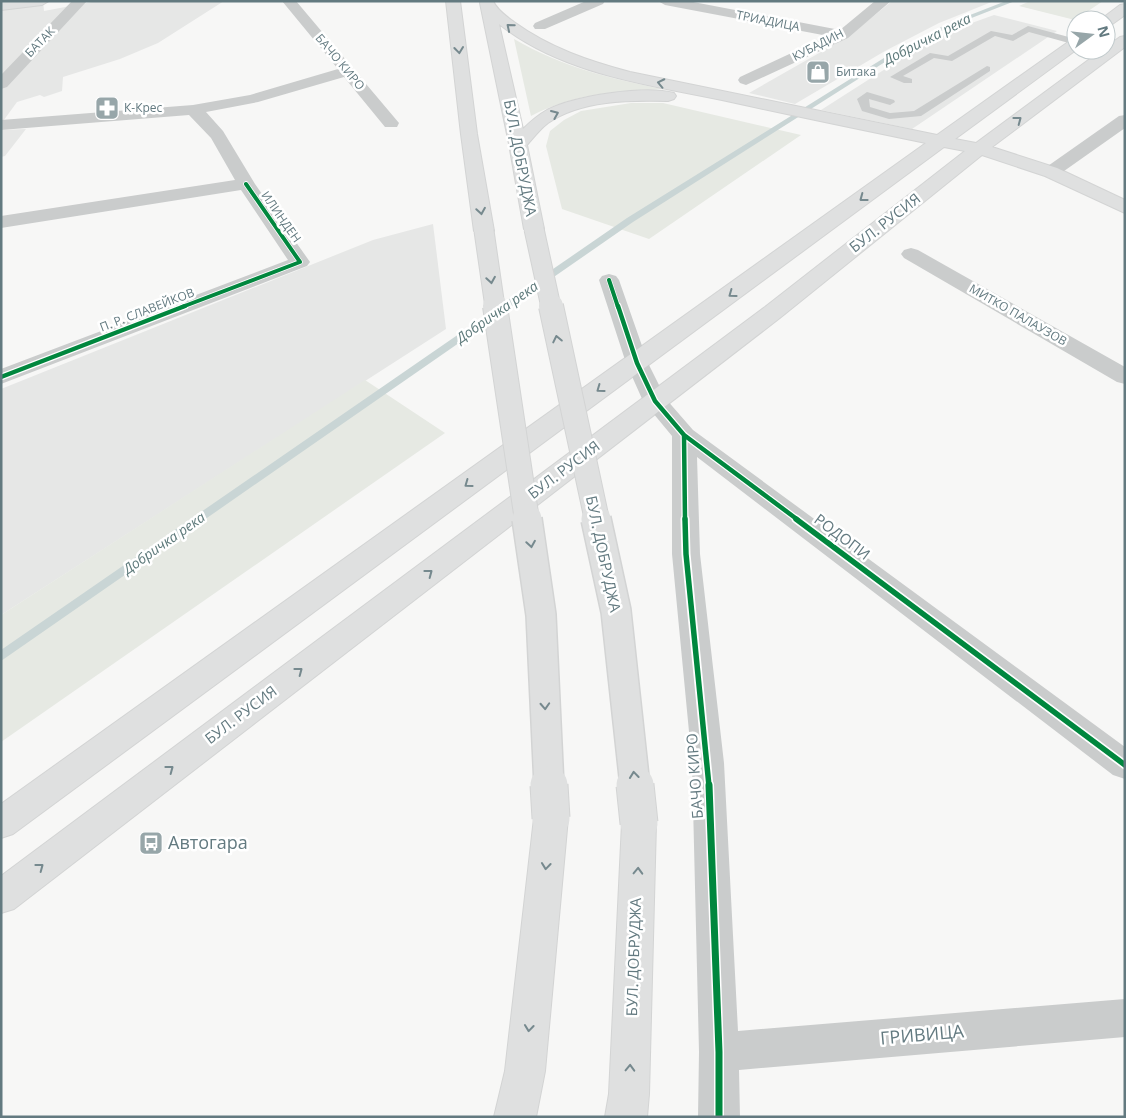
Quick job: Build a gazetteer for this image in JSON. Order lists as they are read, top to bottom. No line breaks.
{"streets":{"main road":["БУЛ. ДОБРУДЖА","БУЛ. РУСИЯ"],"street":["ТРИАДИЦА","БАТАК","КУБАДИН","БАЧО КИРО","ИЛИНДЕН","П. Р. СЛАВЕЙКОВ","МИТКО ПАЛАУЗОВ","РОДОПИ","ГРИВИЦА"]},"crossings":[["ТРИАДИЦА","КУБАДИН"],["БАЧО КИРО","РОДОПИ"],["БАЧО КИРО","ГРИВИЦА"],["ИЛИНДЕН","П. Р. СЛАВЕЙКОВ"],["БУЛ. РУСИЯ","РОДОПИ"]],"water":["Добричка река"],"places":{"shop":["Битака"],"pharmacy":["К-Крес"],"bus stop":["Aвтогара"]},"north":"right"}
